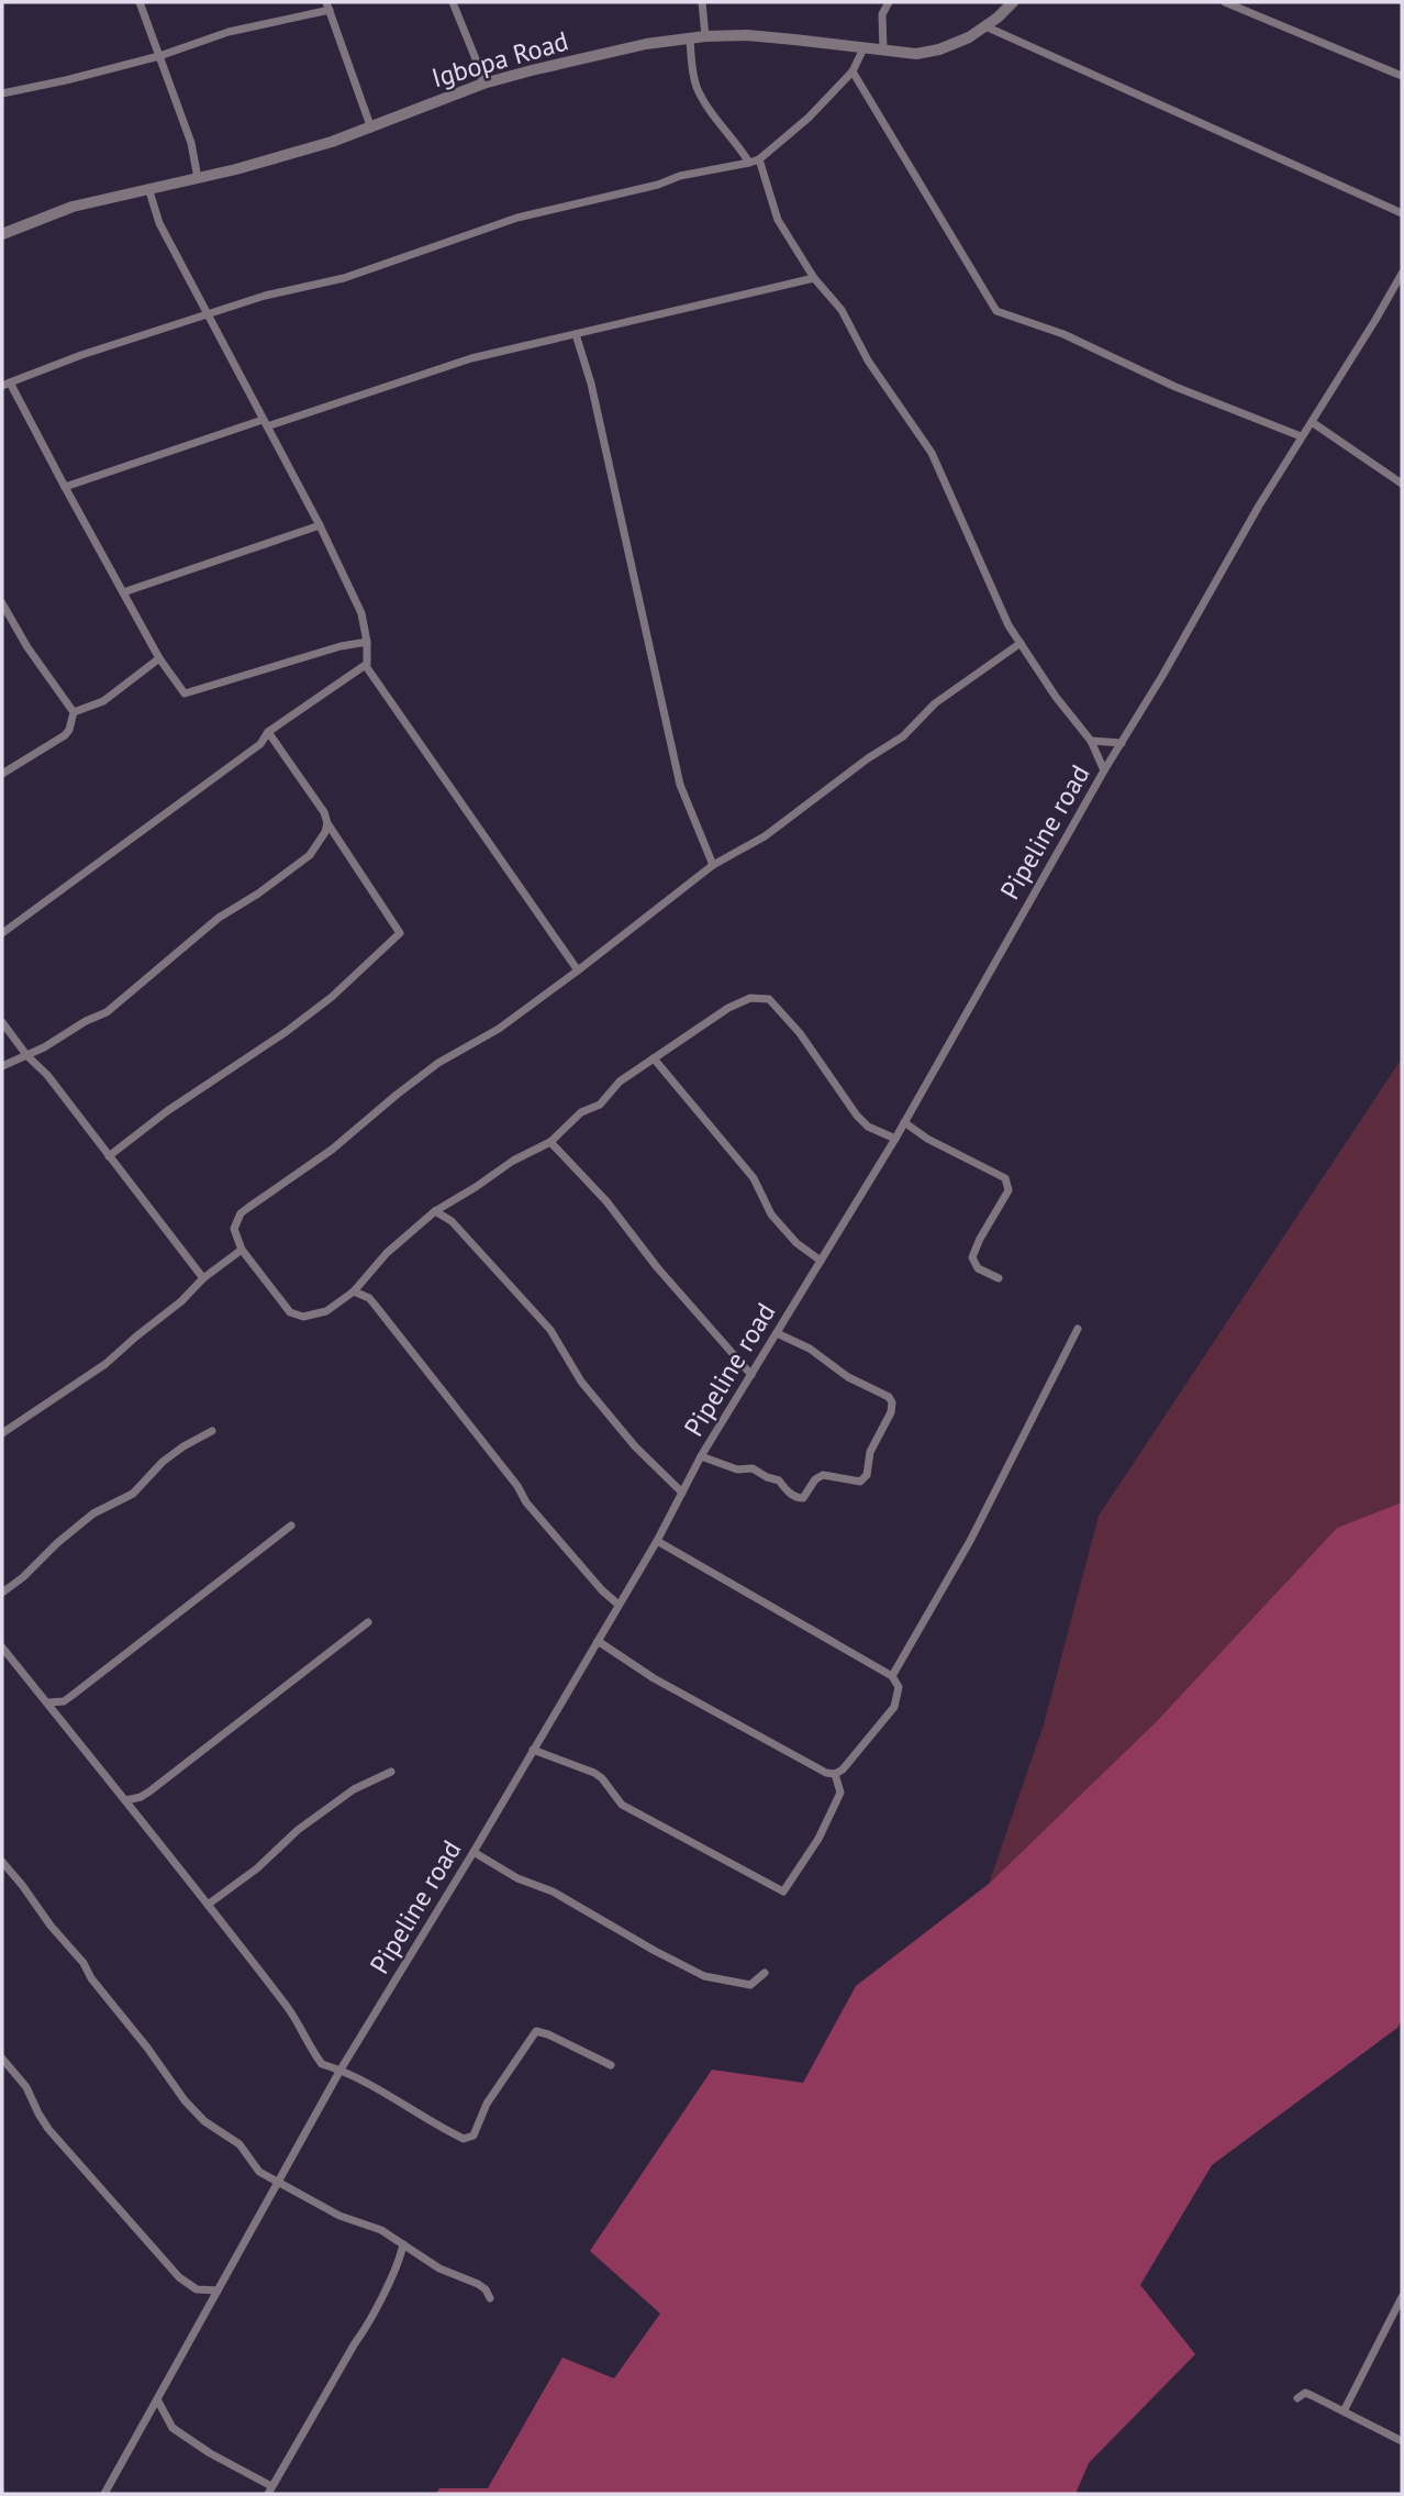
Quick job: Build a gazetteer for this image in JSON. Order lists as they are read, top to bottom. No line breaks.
{"streets":{"street":["Igbopa Road","Pipeline road"]}}
